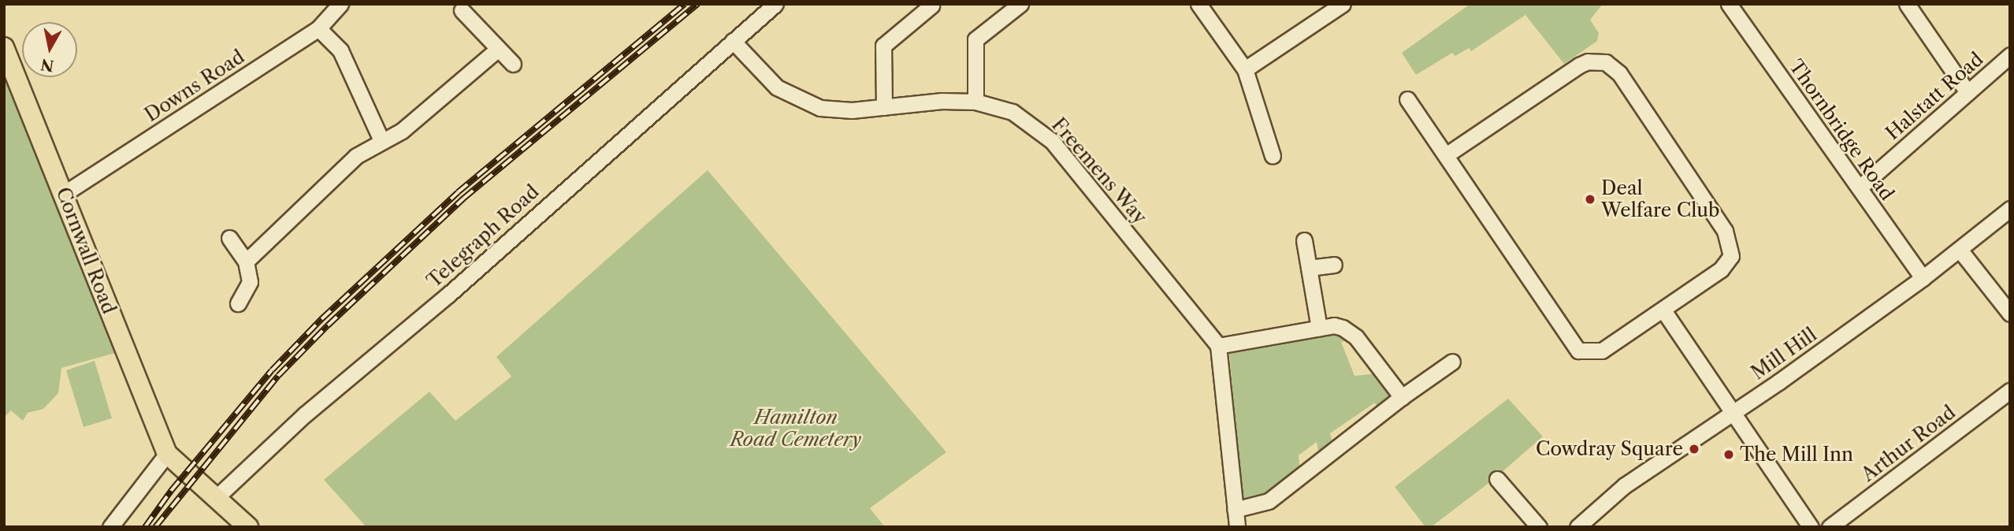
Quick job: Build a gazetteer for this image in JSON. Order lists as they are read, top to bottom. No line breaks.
{"streets":{"main road":["Cornwall Road"],"street":["Downs Road","Halstatt Road","Thornbridge Road","Freemens Way","Telegraph Road","Mill Hill","Arthur Road"]},"crossings":[["Downs Road","Cornwall Road"],["Halstatt Road","Thornbridge Road"],["Thornbridge Road","Mill Hill"],["Freemens Way","Telegraph Road"]],"parks":["Hamilton Road Cemetery"],"places":["Deal Welfare Club","Cowdray Square","The Mill Inn"],"north":"bottom"}
